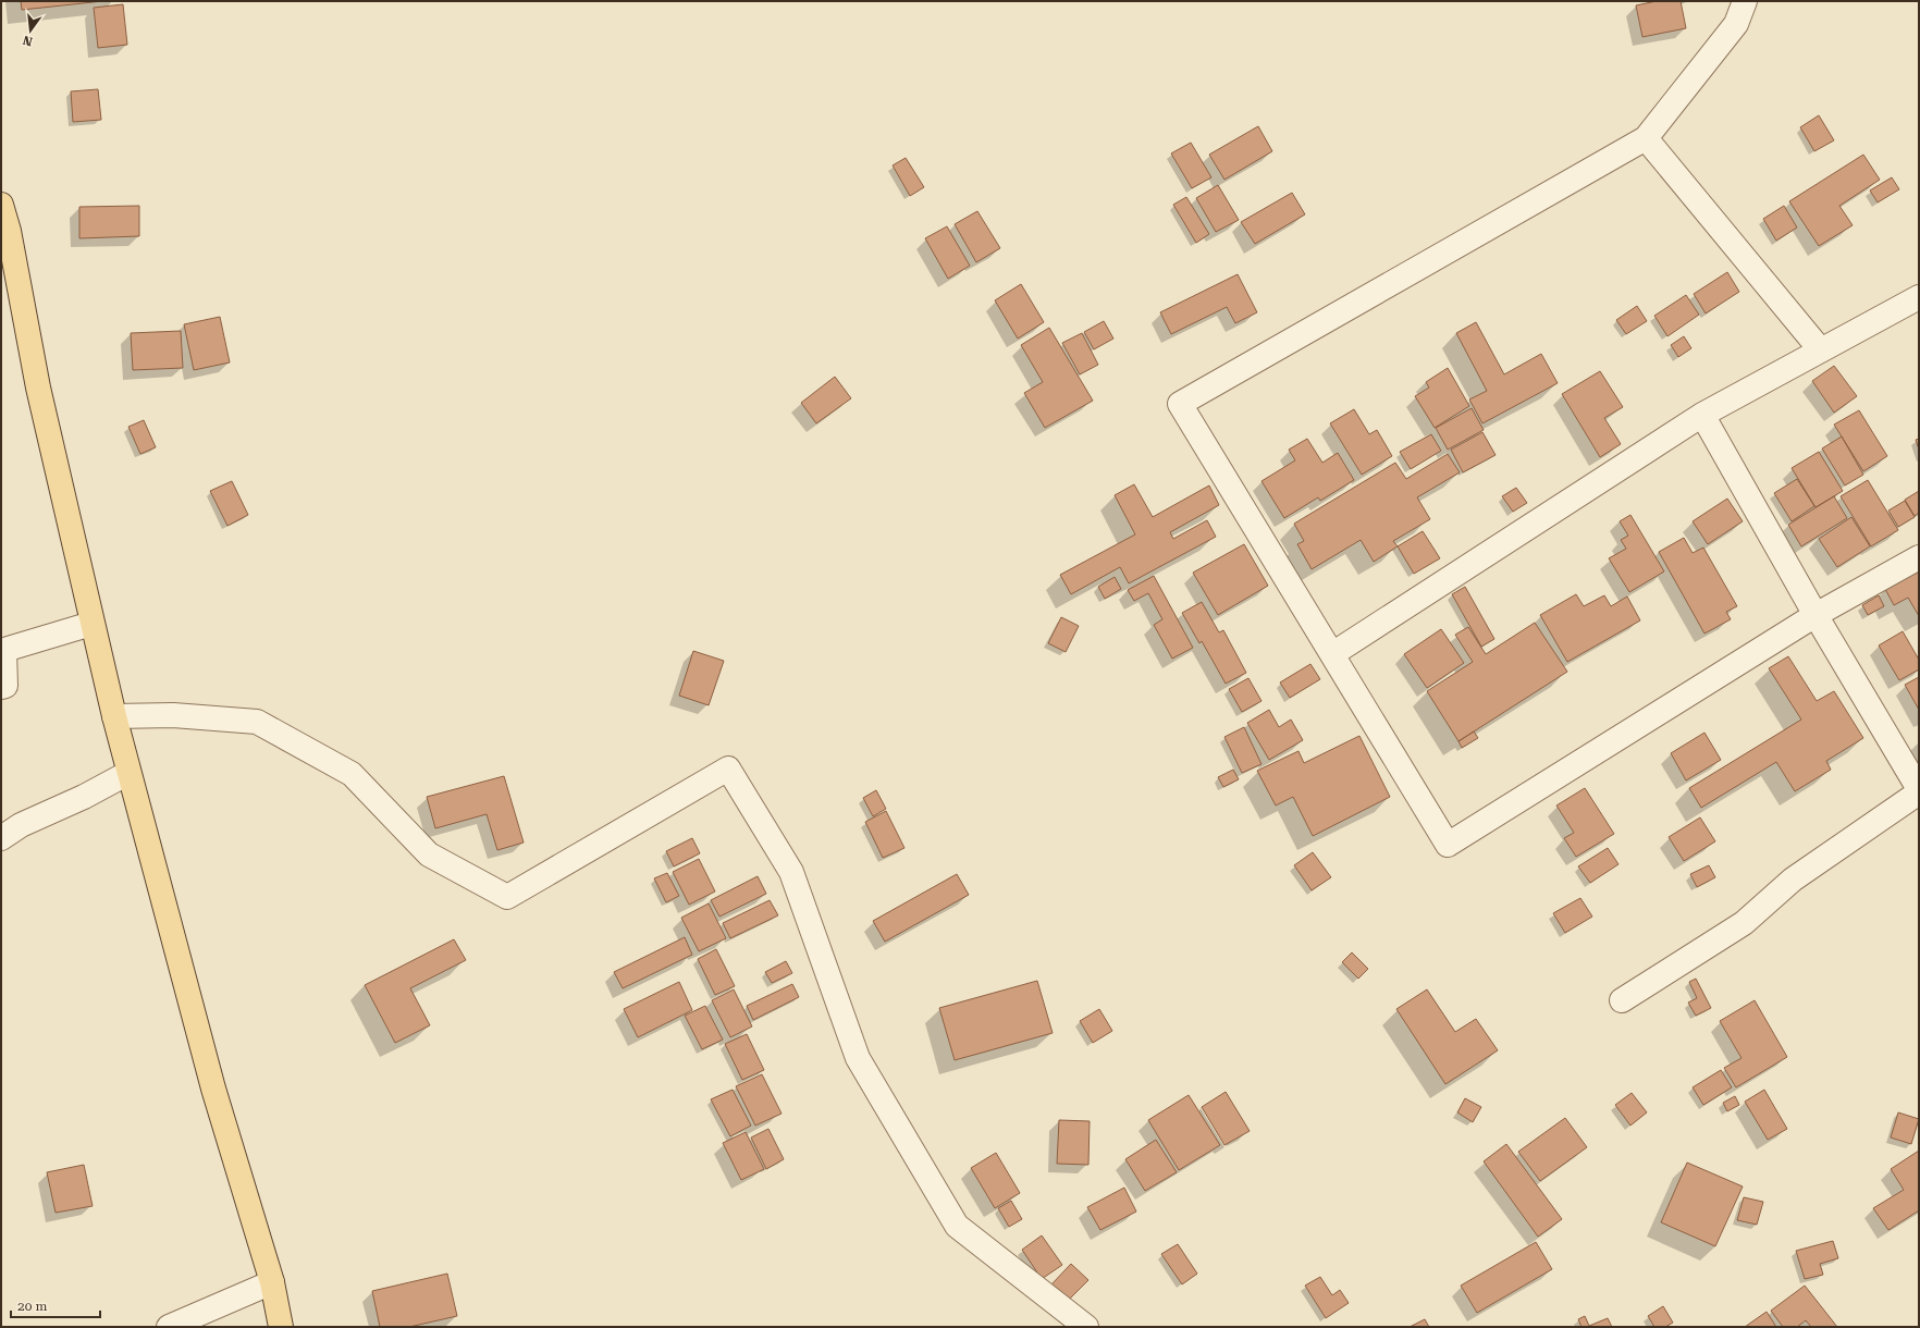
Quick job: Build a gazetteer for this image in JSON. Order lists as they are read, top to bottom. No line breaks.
{"scale_bar":"20 m","north":"bottom"}
